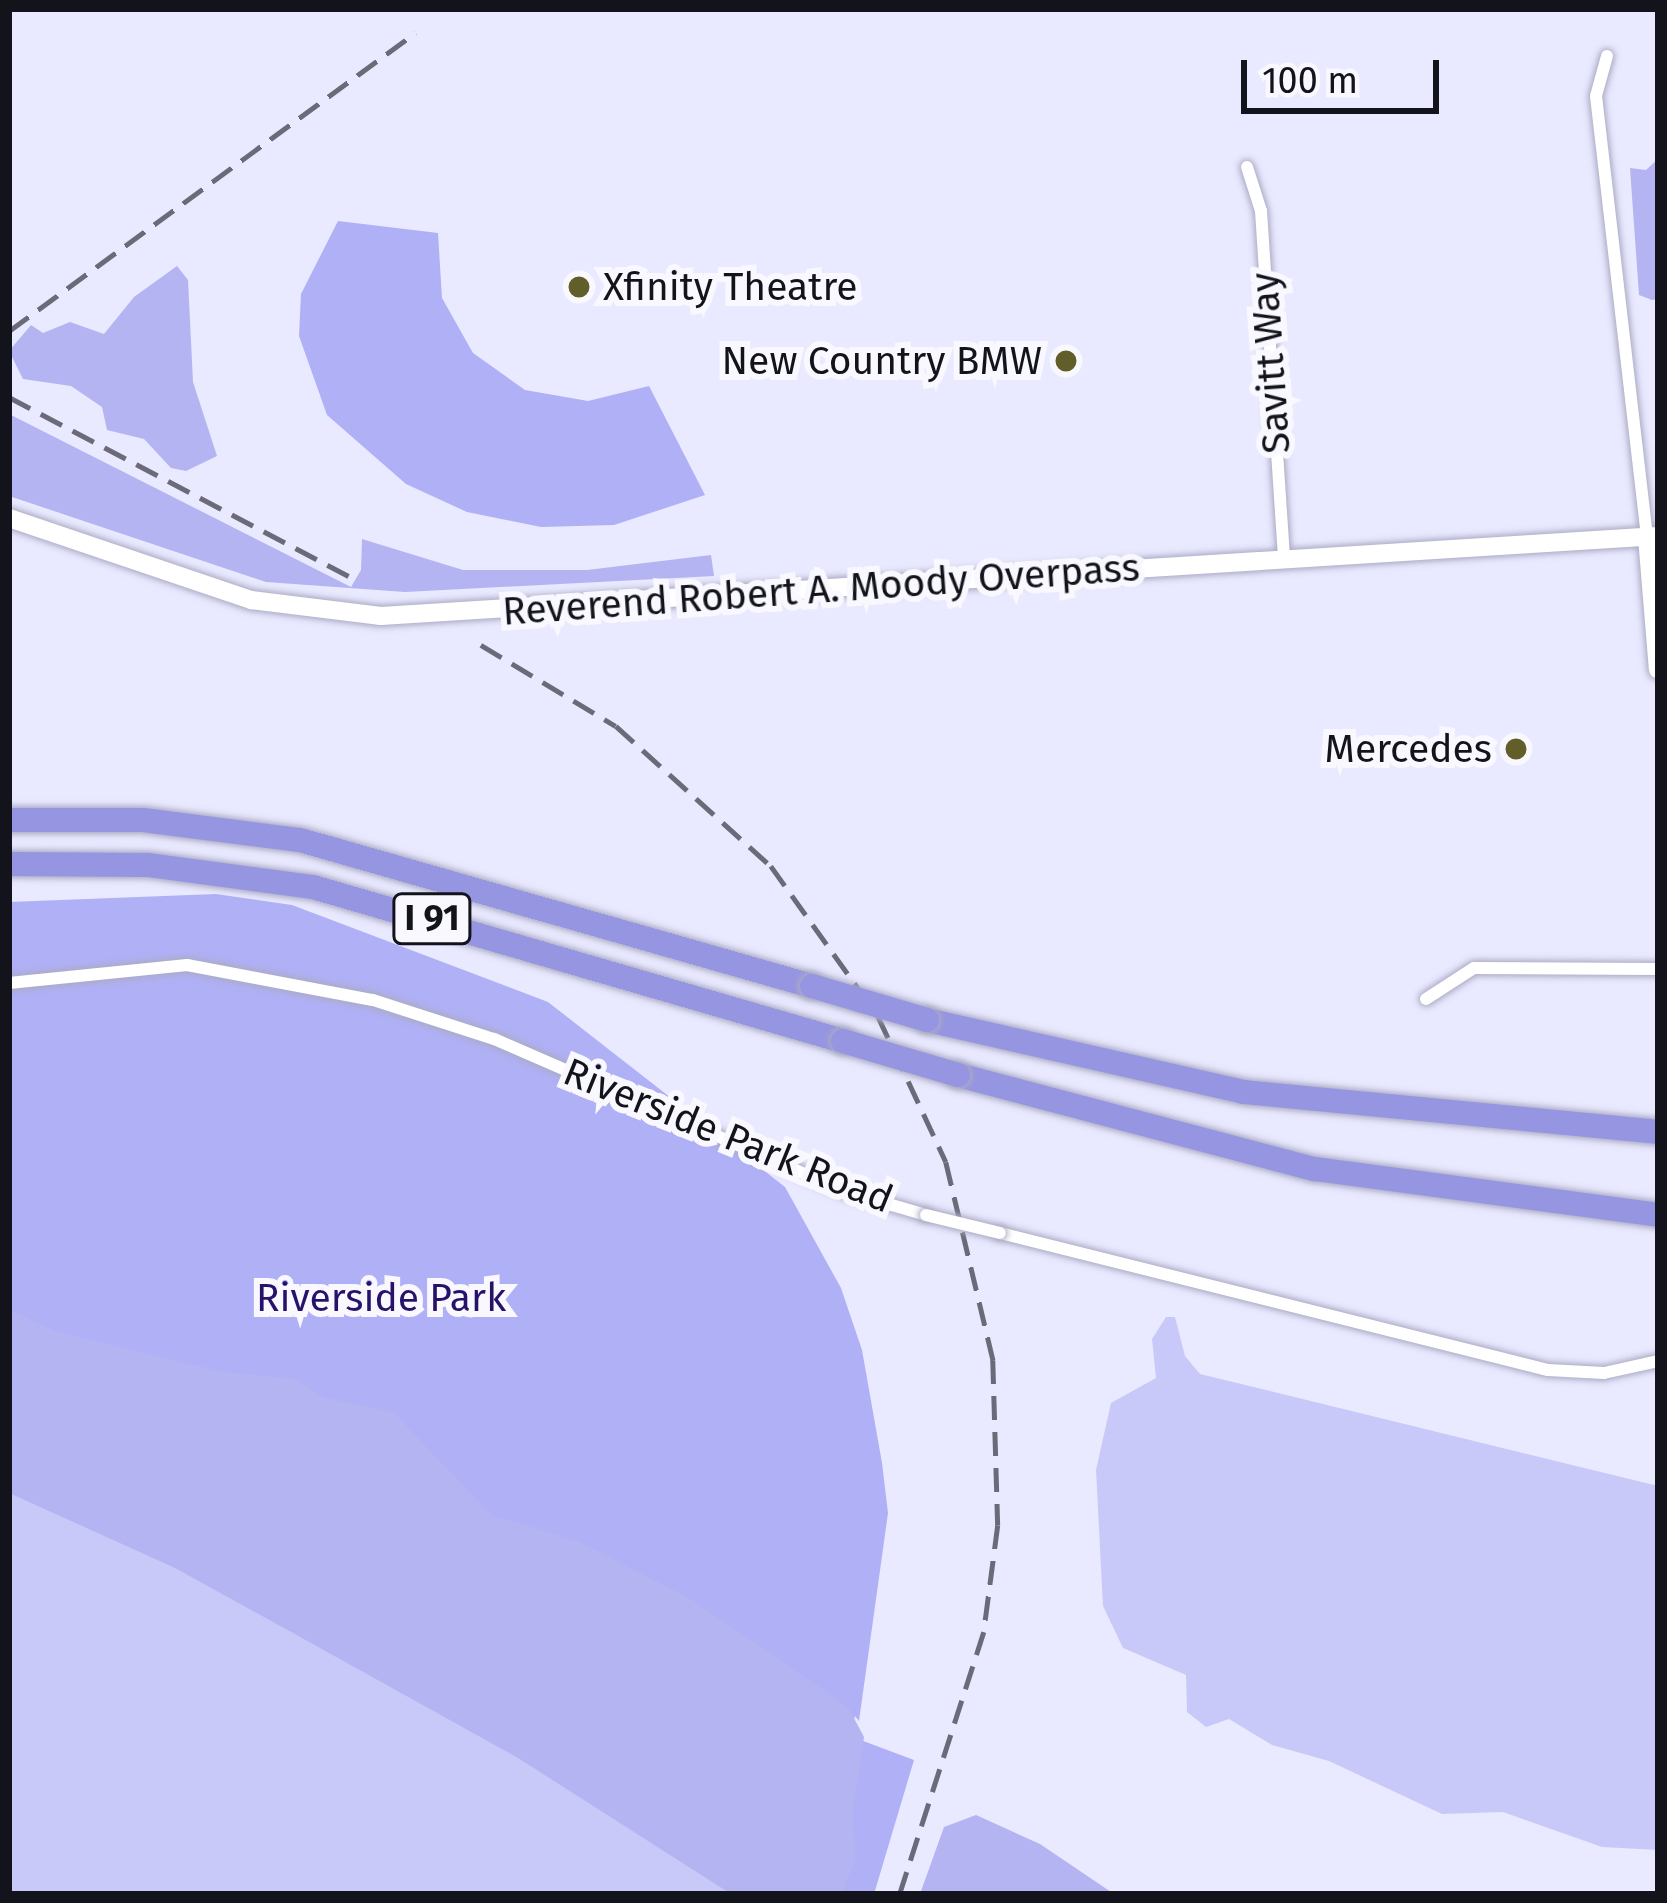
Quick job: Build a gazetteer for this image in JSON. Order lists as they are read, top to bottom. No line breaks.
{"streets":{"highway":["I 91"],"main road":["Reverend Robert A. Moody Overpass"],"street":["Savitt Way","Riverside Park Road"]},"crossings":[["Savitt Way","Reverend Robert A. Moody Overpass"]],"parks":["Riverside Park"],"places":["Xfinity Theatre","New Country BMW","Mercedes"],"scale_bar":"100 m"}
